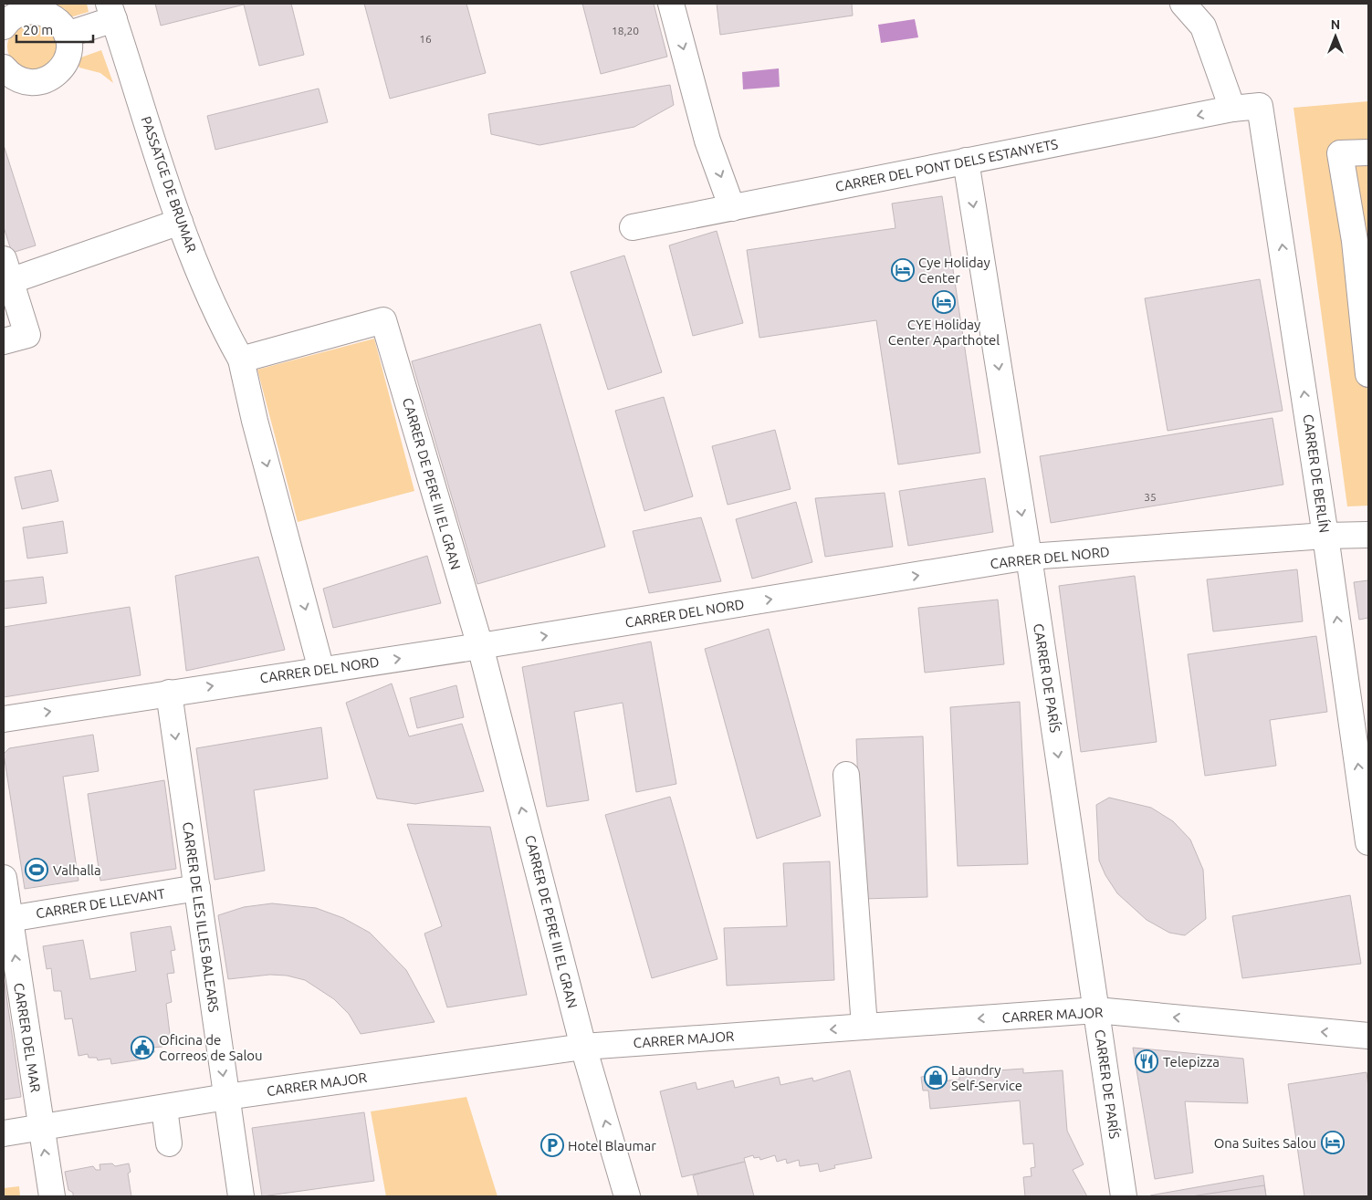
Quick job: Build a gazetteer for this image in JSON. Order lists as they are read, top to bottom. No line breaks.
{"streets":{"street":["CARRER DEL PONT DELS ESTANYETS","PASSATGE DE BRUMAR","CARRER DE BERLÍN","CARRER DE PERE III EL GRAN","CARRER DEL NORD","CARRER DE PARÍS","CARRER DE LLEVANT","CARRER DE LES ILLES BALEARS","CARRER MAJOR","CARRER DEL MAR"]},"crossings":[["CARRER DEL PONT DELS ESTANYETS","CARRER DE BERLÍN"],["CARRER DEL PONT DELS ESTANYETS","CARRER DE PARÍS"],["PASSATGE DE BRUMAR","CARRER DE PERE III EL GRAN"],["PASSATGE DE BRUMAR","CARRER DEL NORD"],["CARRER DE BERLÍN","CARRER DEL NORD"],["CARRER DE PERE III EL GRAN","CARRER DEL NORD"],["CARRER DE PERE III EL GRAN","CARRER MAJOR"],["CARRER DEL NORD","CARRER DE PARÍS"],["CARRER DEL NORD","CARRER DE LES ILLES BALEARS"],["CARRER DE PARÍS","CARRER MAJOR"],["CARRER DE LLEVANT","CARRER DE LES ILLES BALEARS"],["CARRER DE LLEVANT","CARRER DEL MAR"],["CARRER DE LES ILLES BALEARS","CARRER MAJOR"],["CARRER MAJOR","CARRER DEL MAR"]],"one_way":["CARRER DEL PONT DELS ESTANYETS","PASSATGE DE BRUMAR","CARRER DE BERLÍN","CARRER DE PERE III EL GRAN","CARRER DEL NORD","CARRER DE PARÍS","CARRER DE LES ILLES BALEARS","CARRER MAJOR","CARRER DEL MAR"],"places":{"hotel":["Cye Holiday Center","CYE Holiday Center Aparthotel","Ona Suites Salou"],"sports":["Valhalla"],"public building":["Oficina de Correos de Salou"],"restaurant":["Telepizza"],"shop":["Laundry Self-Service"],"parking":["Hotel Blaumar"]},"house_numbers":["18,20","16","35"],"scale_bar":"20 m","north":"top"}
